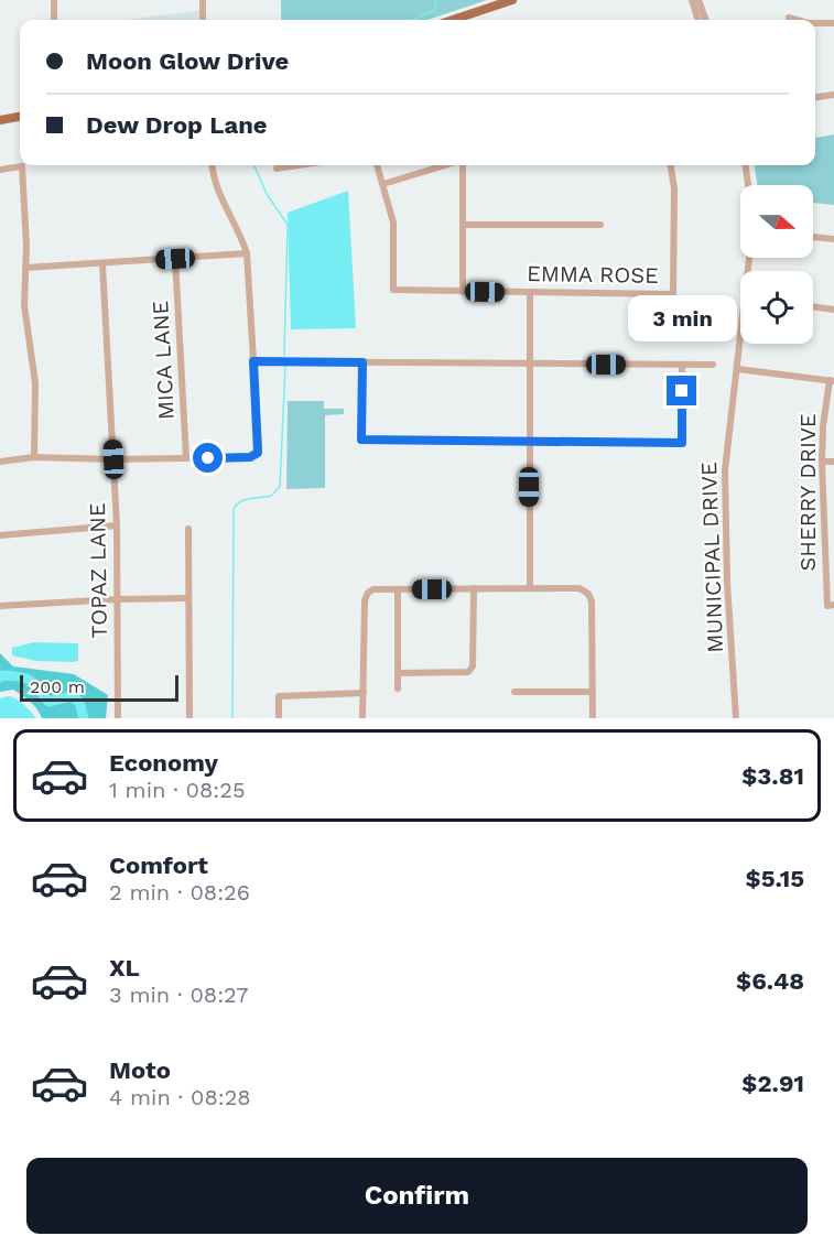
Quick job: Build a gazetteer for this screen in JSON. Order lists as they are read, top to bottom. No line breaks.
{"streets":{"street":["EMMA ROSE","MICA LANE","SHERRY DRIVE","MUNICIPAL DRIVE","TOPAZ LANE"]},"scale_bar":"200 m","north":"right","page":{"banner":["Moon Glow Drive","Dew Drop Lane"],"bubble":"3 min","scale":"200 m","list":[{"name":"Economy","note":"1 min · 08:25","value":"$3.81"},{"name":"Comfort","note":"2 min · 08:26","value":"$5.15"},{"name":"XL","note":"3 min · 08:27","value":"$6.48"},{"name":"Moto","note":"4 min · 08:28","value":"$2.91"}],"buttons":"Confirm"}}
